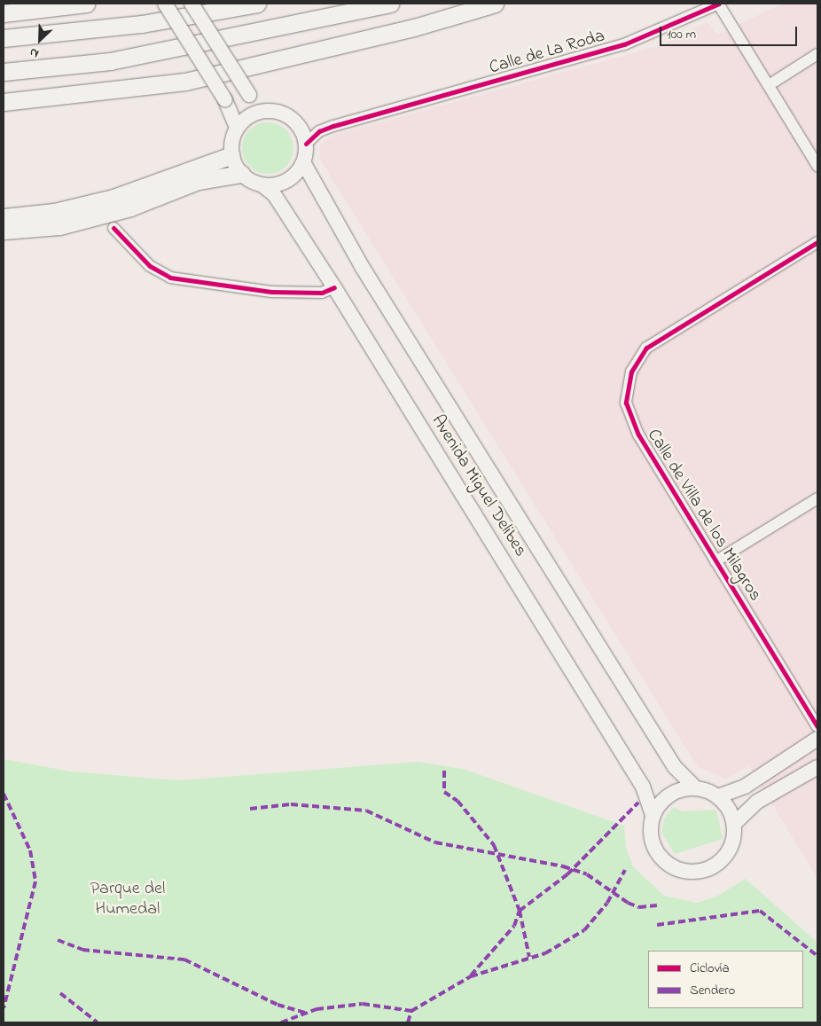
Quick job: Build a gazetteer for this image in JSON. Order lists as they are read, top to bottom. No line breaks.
{"streets":{"main road":["Avenida Miguel Delibes"],"street":["Calle de La Roda","Calle de Villa de los Milagros"]},"crossings":[["Calle de La Roda","Avenida Miguel Delibes"]],"parks":["Parque del Humedal"],"legend":["Ciclovía","Sendero"],"scale_bar":"100 m","north":"bottom left"}
